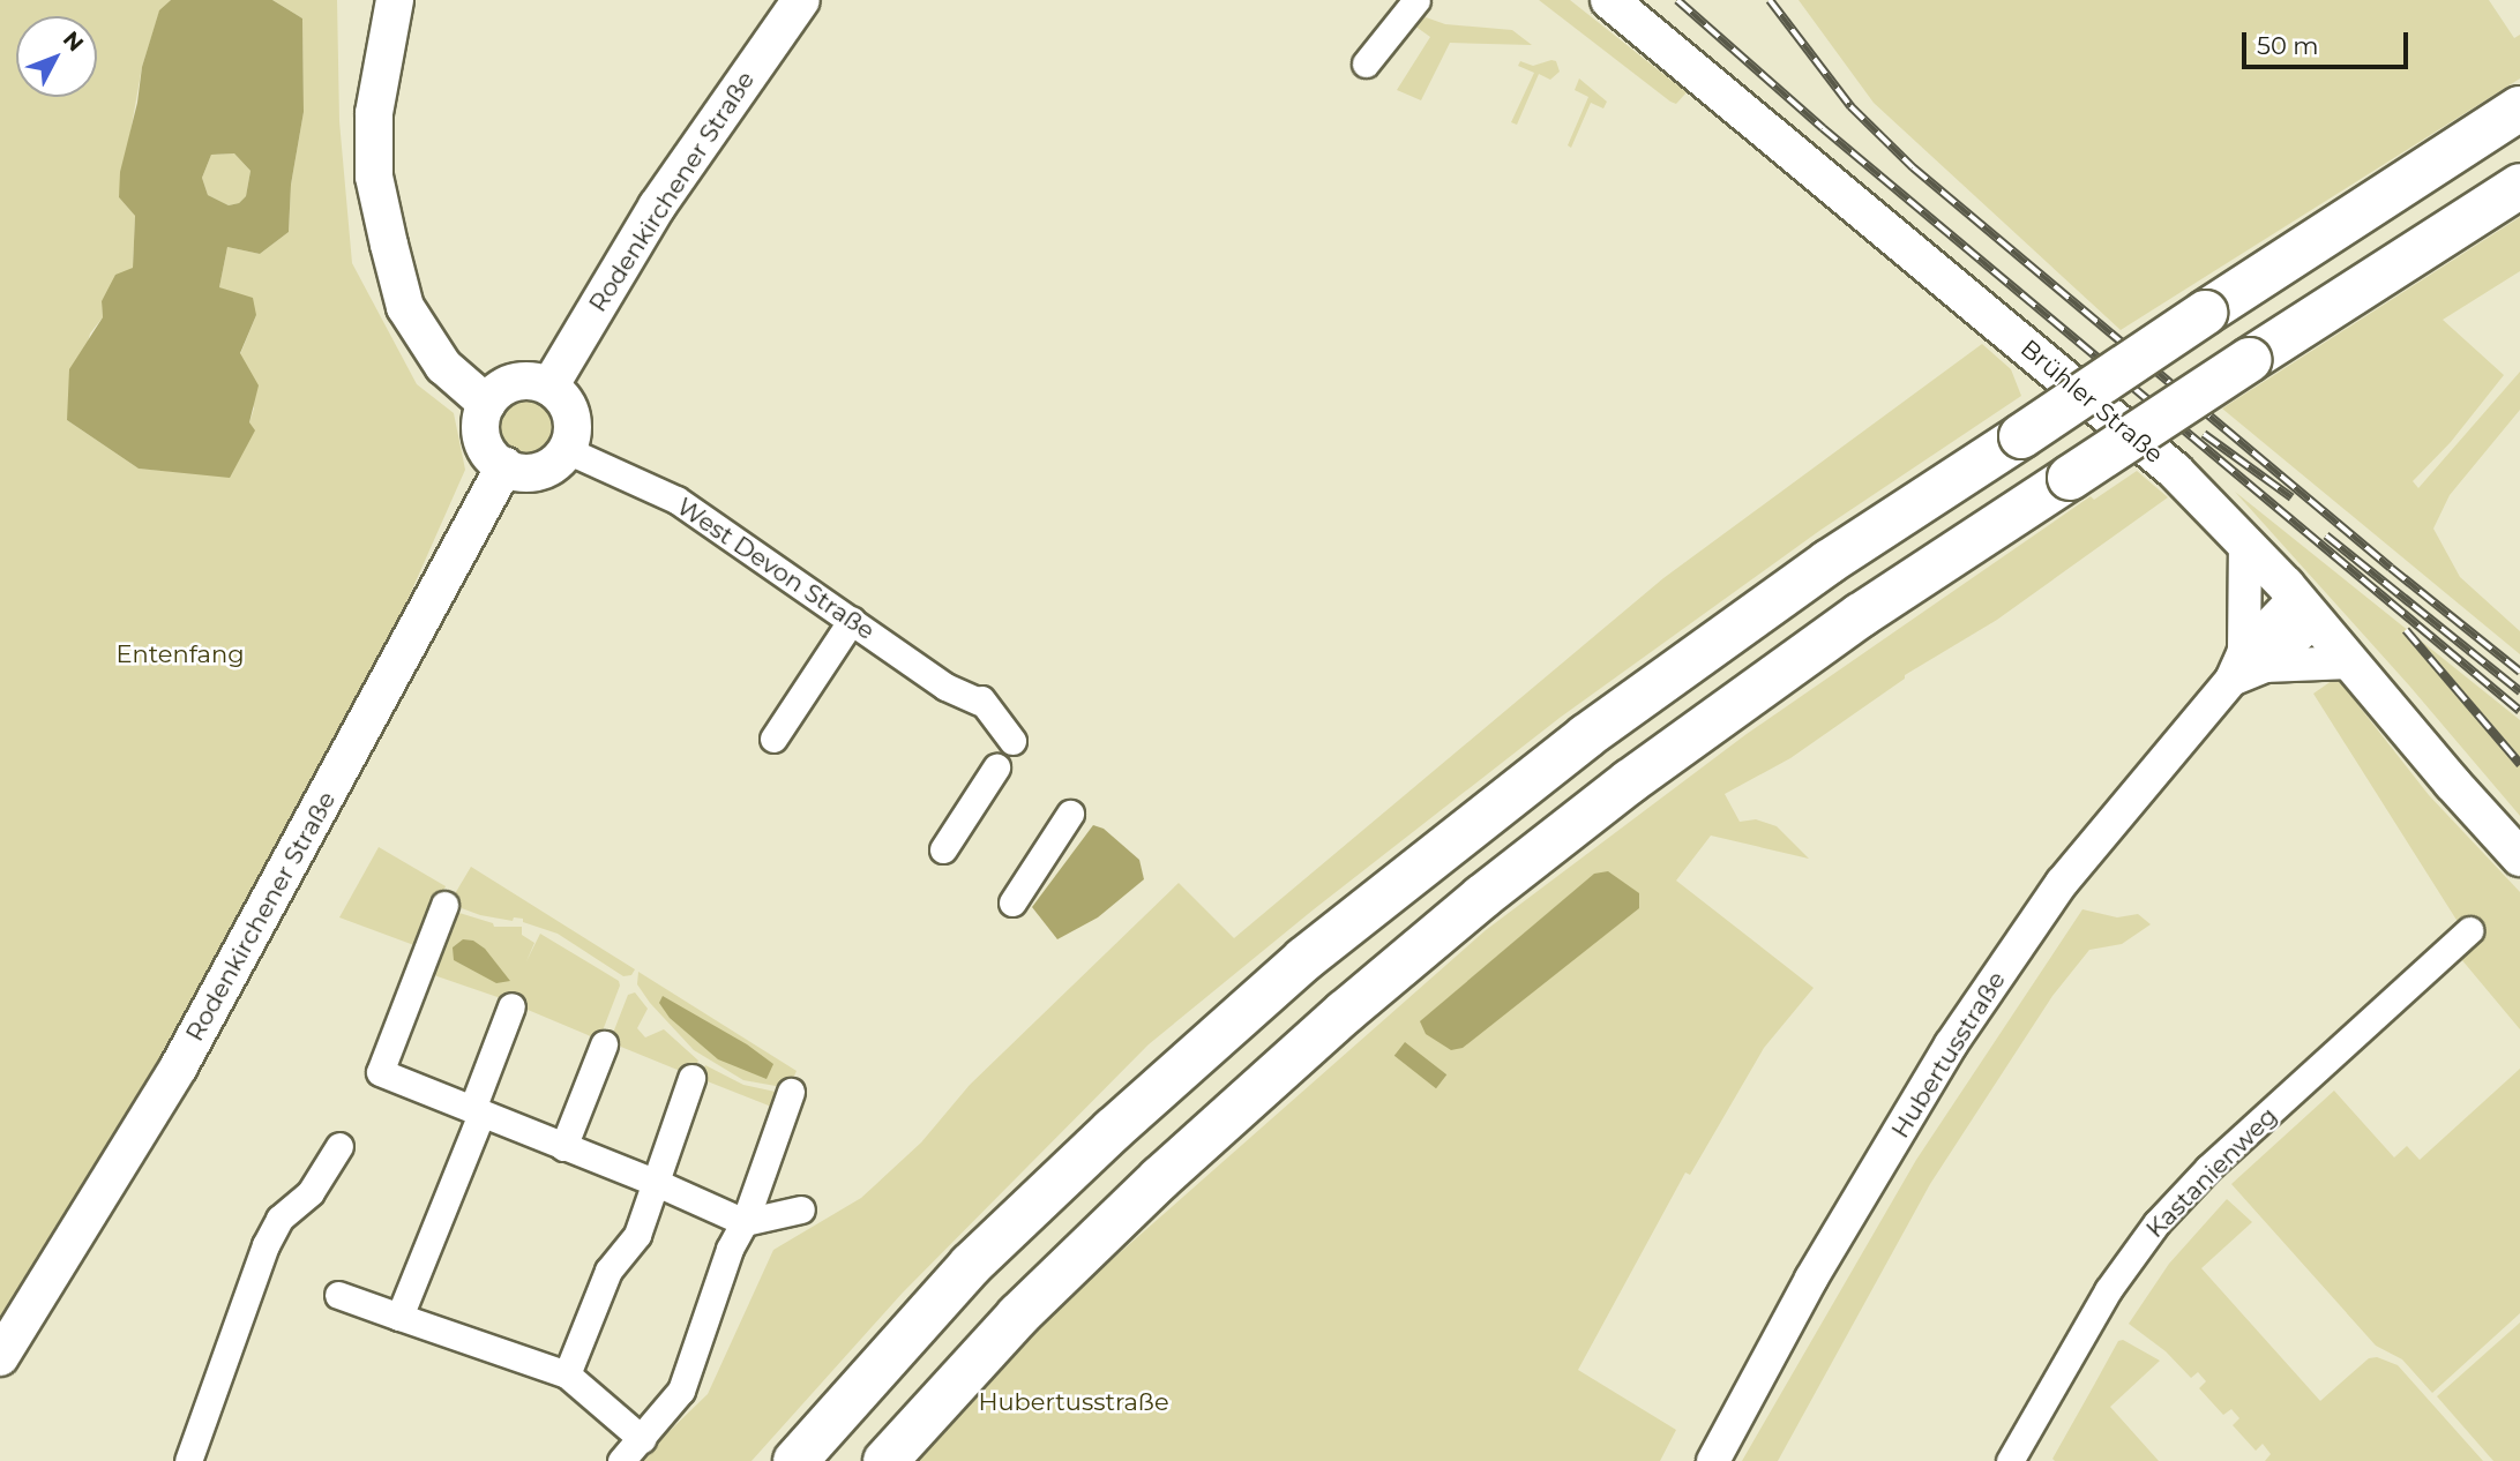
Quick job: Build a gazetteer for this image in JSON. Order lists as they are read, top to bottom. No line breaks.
{"streets":{"main road":["Rodenkirchener Straße","Brühler Straße"],"street":["West Devon Straße","Hubertusstraße","Kastanienweg"]},"crossings":[["Rodenkirchener Straße","West Devon Straße"],["Brühler Straße","Hubertusstraße"]],"parks":["Entenfang","Hubertusstraße"],"scale_bar":"50 m","north":"top right"}
